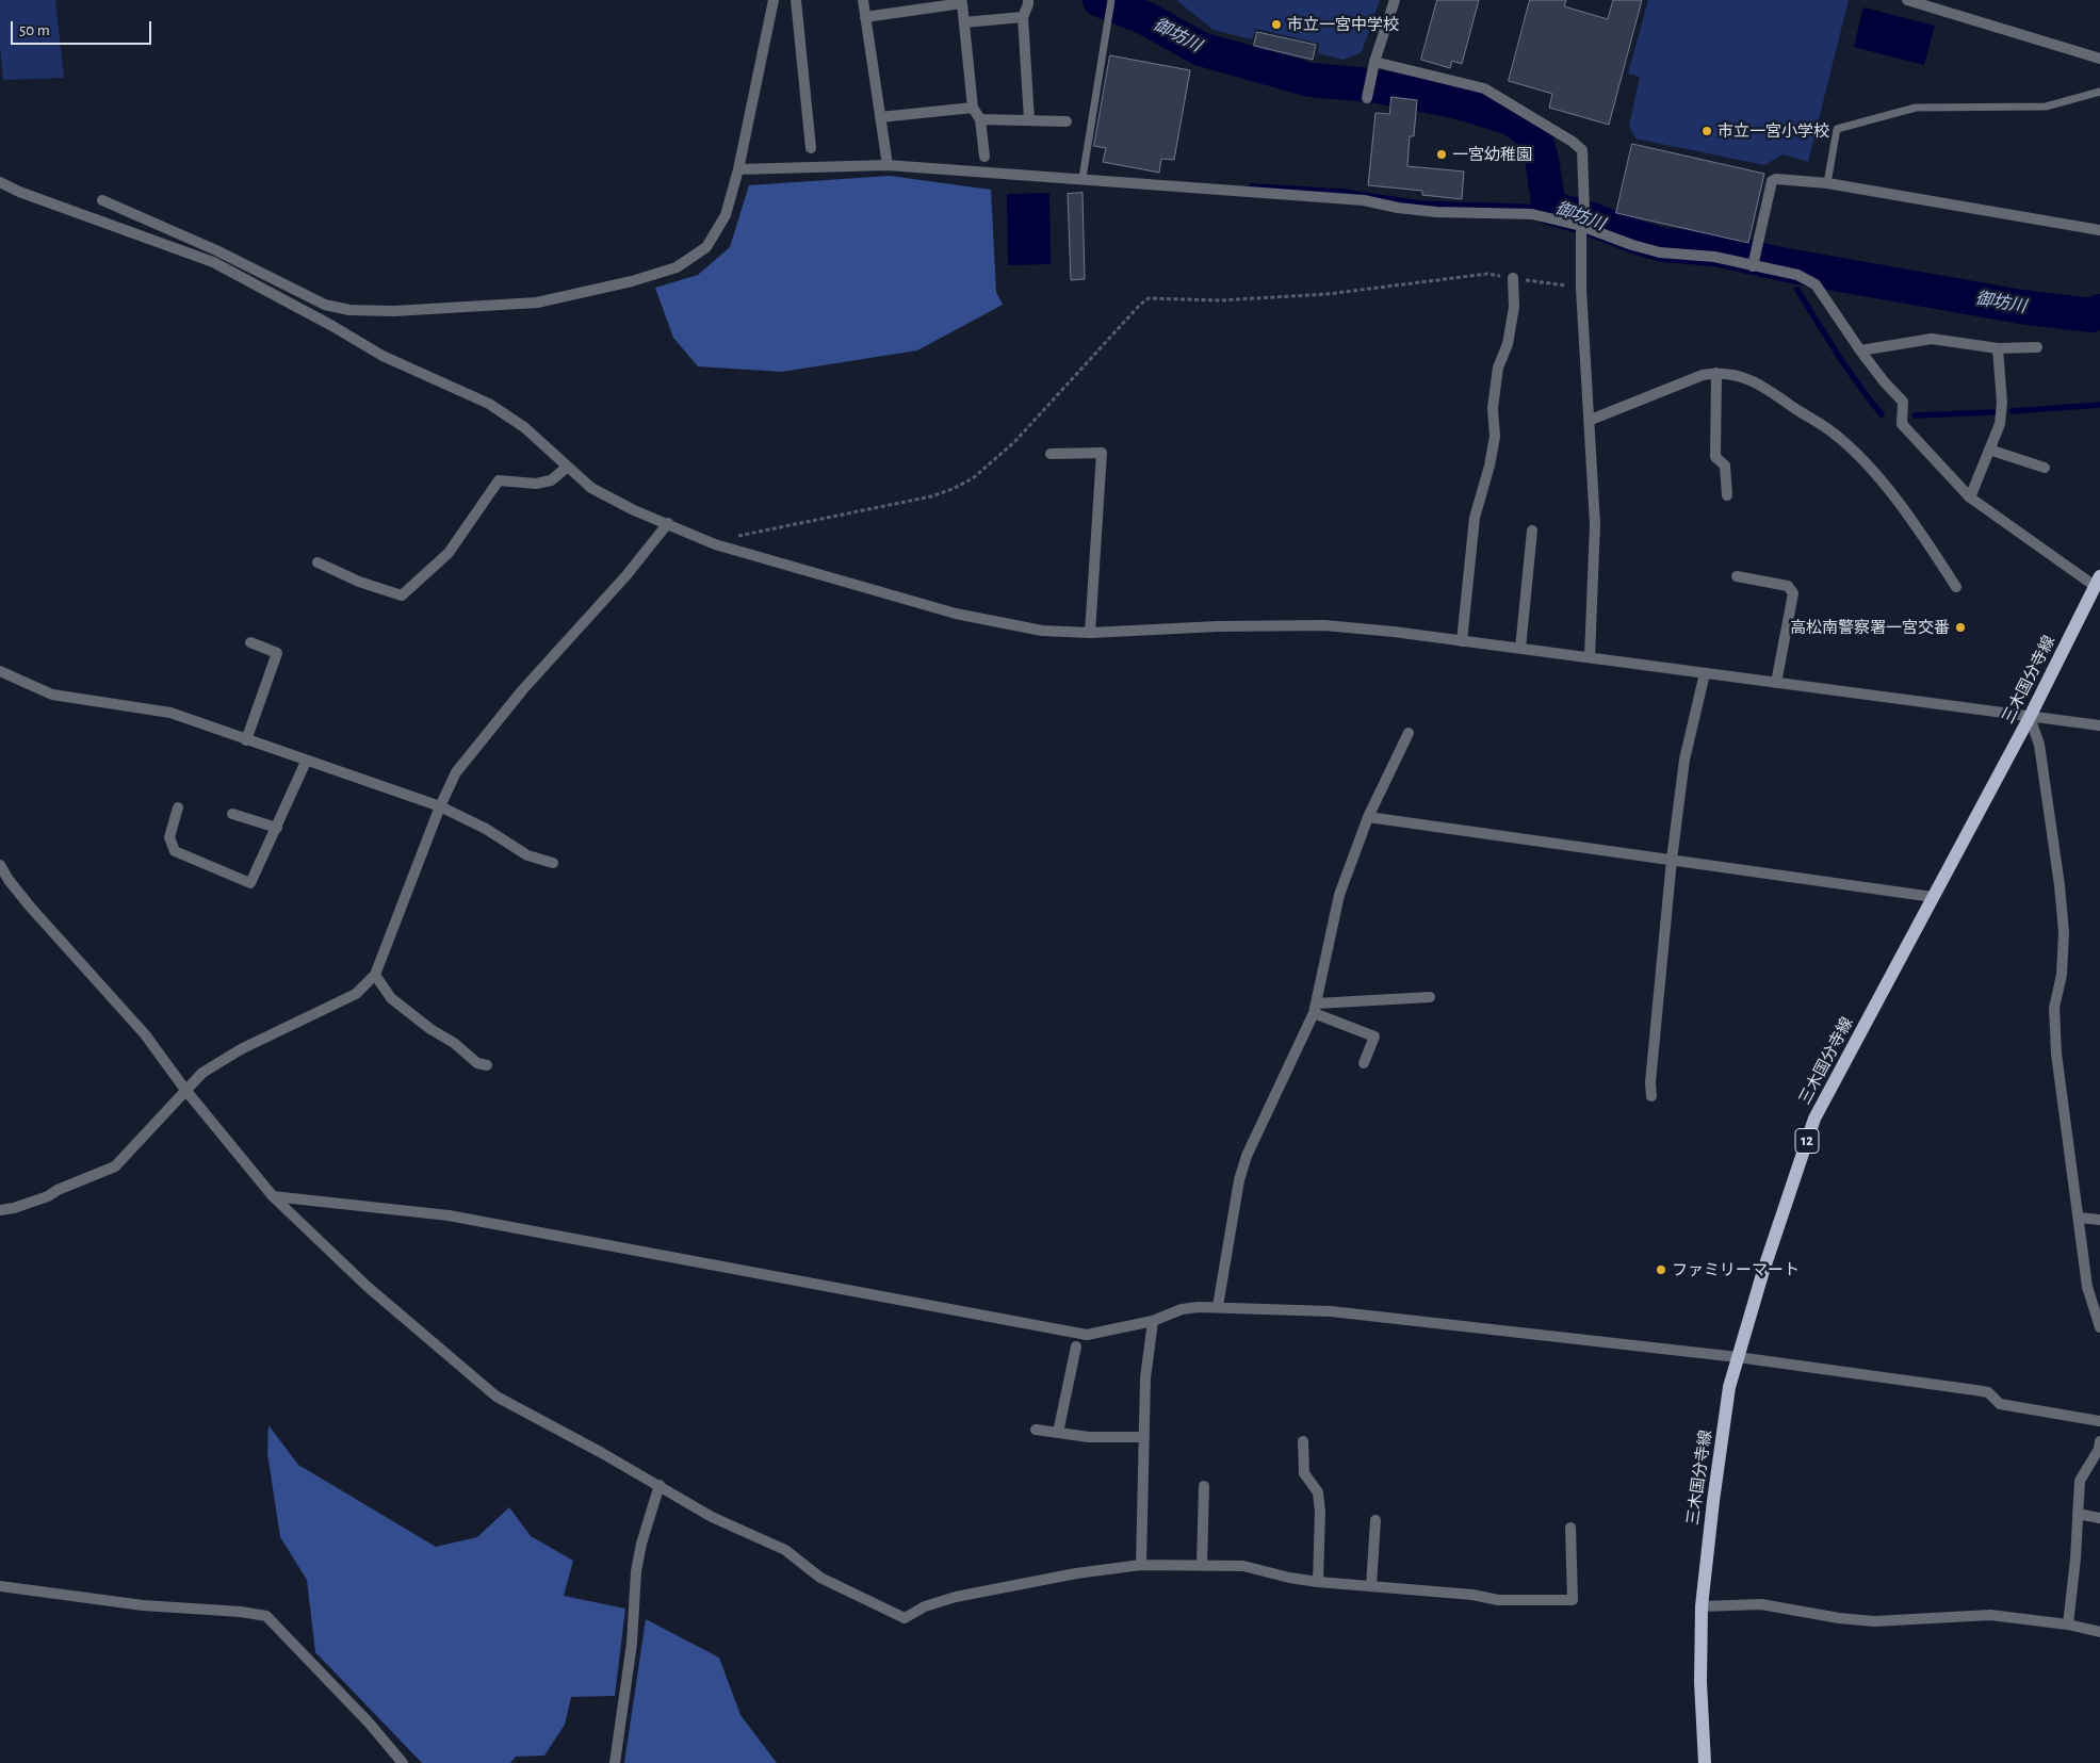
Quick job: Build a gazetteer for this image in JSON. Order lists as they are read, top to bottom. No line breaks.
{"streets":{"main road":["三木国分寺線","12"]},"water":["御坊川"],"places":["市立一宮中学校","市立一宮小学校","一宮幼稚園","高松南警察署一宮交番","ファミリーマート"],"scale_bar":"50 m"}
